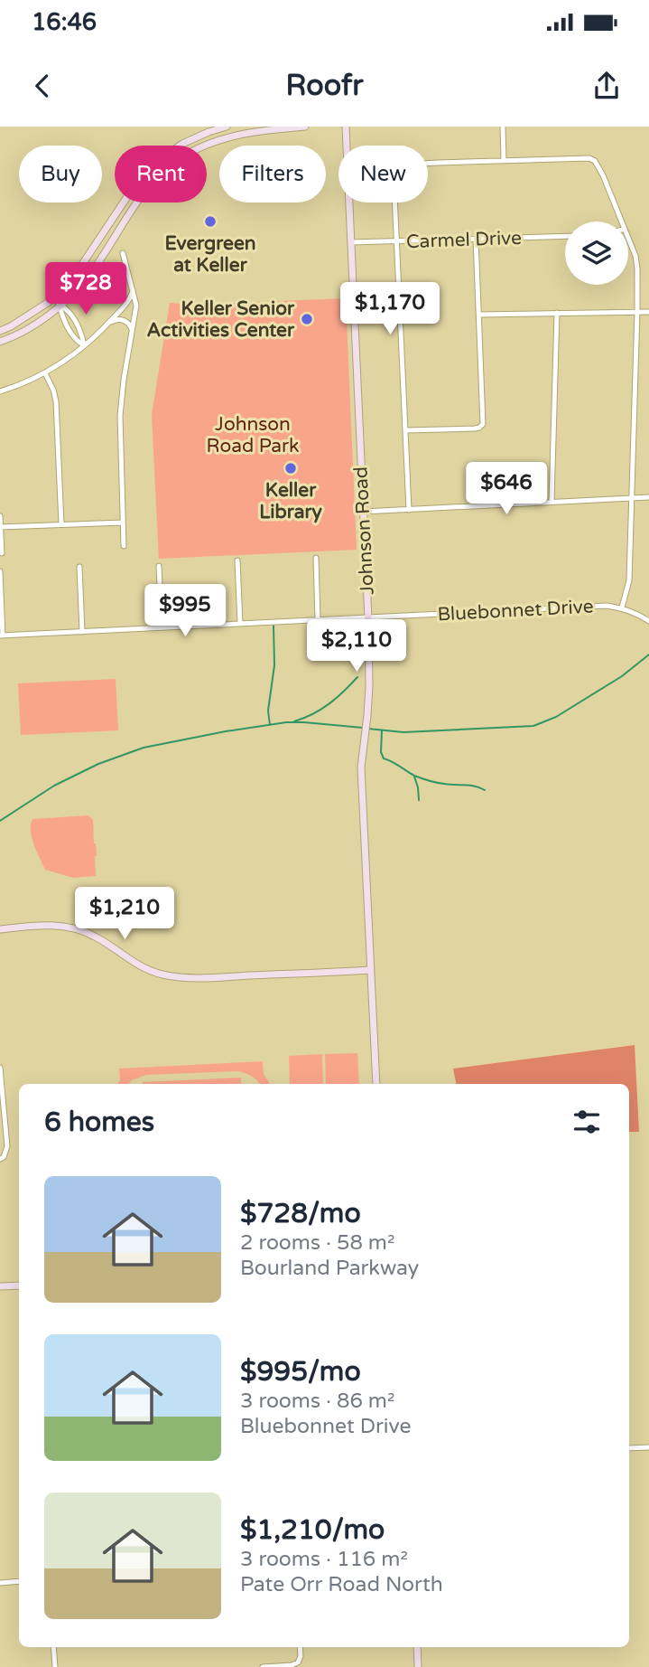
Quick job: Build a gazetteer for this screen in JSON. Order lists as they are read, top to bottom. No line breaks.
{"streets":{"main road":["Johnson Road"],"street":["Carmel Drive","Bluebonnet Drive"]},"crossings":[["Carmel Drive","Johnson Road"],["Johnson Road","Bluebonnet Drive"]],"parks":["Johnson Road Park"],"places":["Evergreen at Keller","Keller Senior Activities Center","Keller Library"],"page":{"status":"16:46","header":"Roofr","chip":["Buy","Rent","Filters","New"],"price":["$728","$1,170","$646","$995","$2,110","$1,210"],"heading":"6 homes","list":[{"name":"$728/mo","note":"2 rooms · 58 m² · Bourland Parkway"},{"name":"$995/mo","note":"3 rooms · 86 m² · Bluebonnet Drive"},{"name":"$1,210/mo","note":"3 rooms · 116 m² · Pate Orr Road North"}]}}
